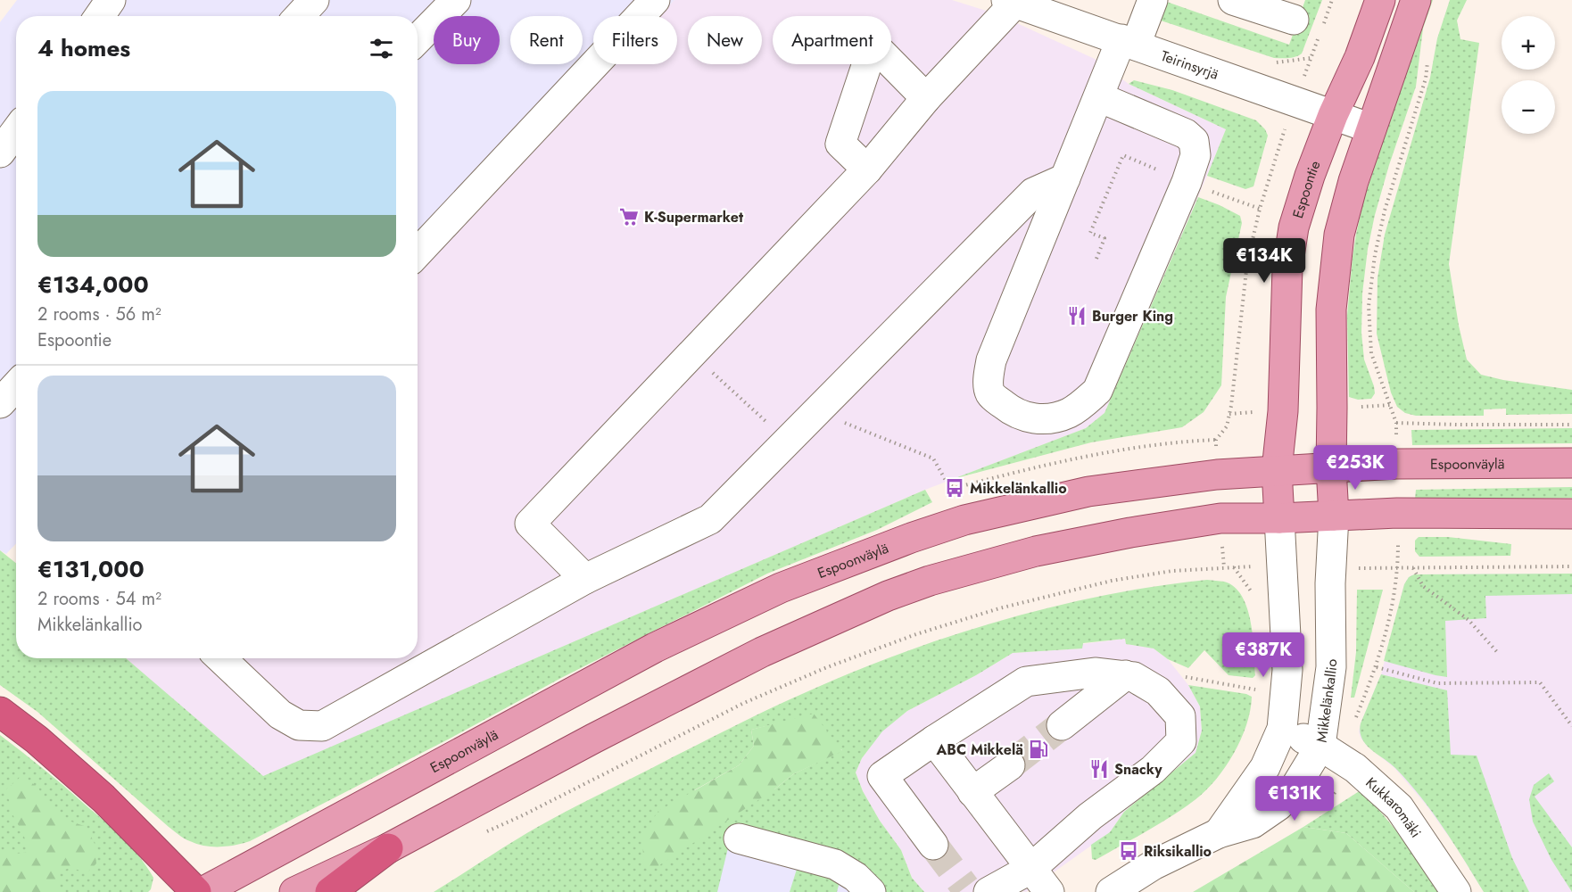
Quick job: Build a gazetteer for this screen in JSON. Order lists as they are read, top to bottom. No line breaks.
{"streets":{"main road":["Espoontie","Espoonväylä"],"street":["Teirinsyrjä","Mikkelänkallio","Kukkaromäki"]},"crossings":[["Teirinsyrjä","Espoontie"],["Espoontie","Espoonväylä"],["Espoontie","Mikkelänkallio"],["Mikkelänkallio","Kukkaromäki"]],"places":{"supermarket":["K-Supermarket"],"restaurant":["Burger King","Snacky"],"bus stop":["Mikkelänkallio","Riksikallio"],"fuel station":["ABC Mikkelä"]},"page":{"map_buttons":["+","−"],"chip":["Buy","Rent","Filters","New","Apartment"],"heading":"4 homes","list":[{"name":"€134,000","note":"2 rooms · 56 m² · Espoontie"},{"name":"€131,000","note":"2 rooms · 54 m² · Mikkelänkallio"}],"price":["€134K","€253K","€387K","€131K"]}}
